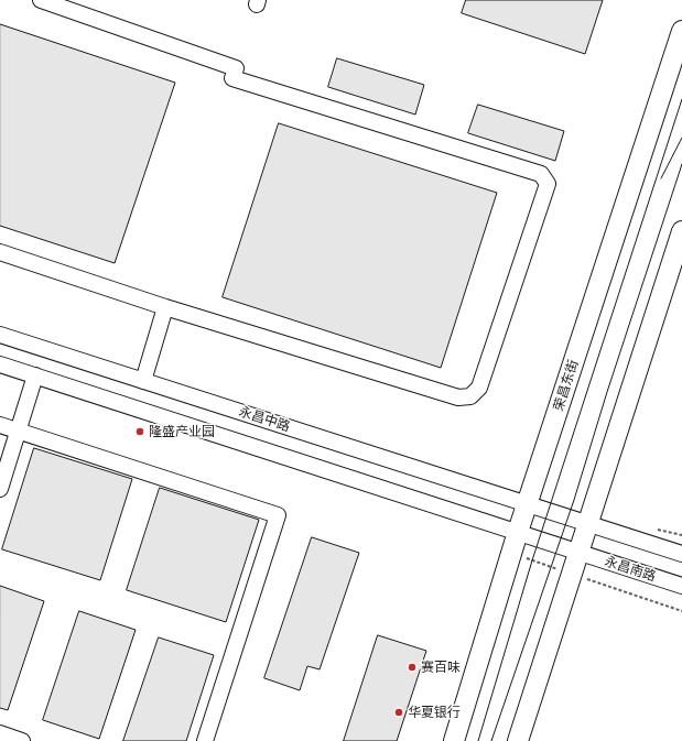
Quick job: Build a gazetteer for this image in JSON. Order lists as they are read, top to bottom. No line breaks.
{"streets":{"main road":["荣昌东街"],"street":["永昌中路","永昌南路"]},"crossings":[["荣昌东街","永昌中路"],["荣昌东街","永昌南路"]],"places":["隆盛产业园","赛百味","华夏银行"]}
